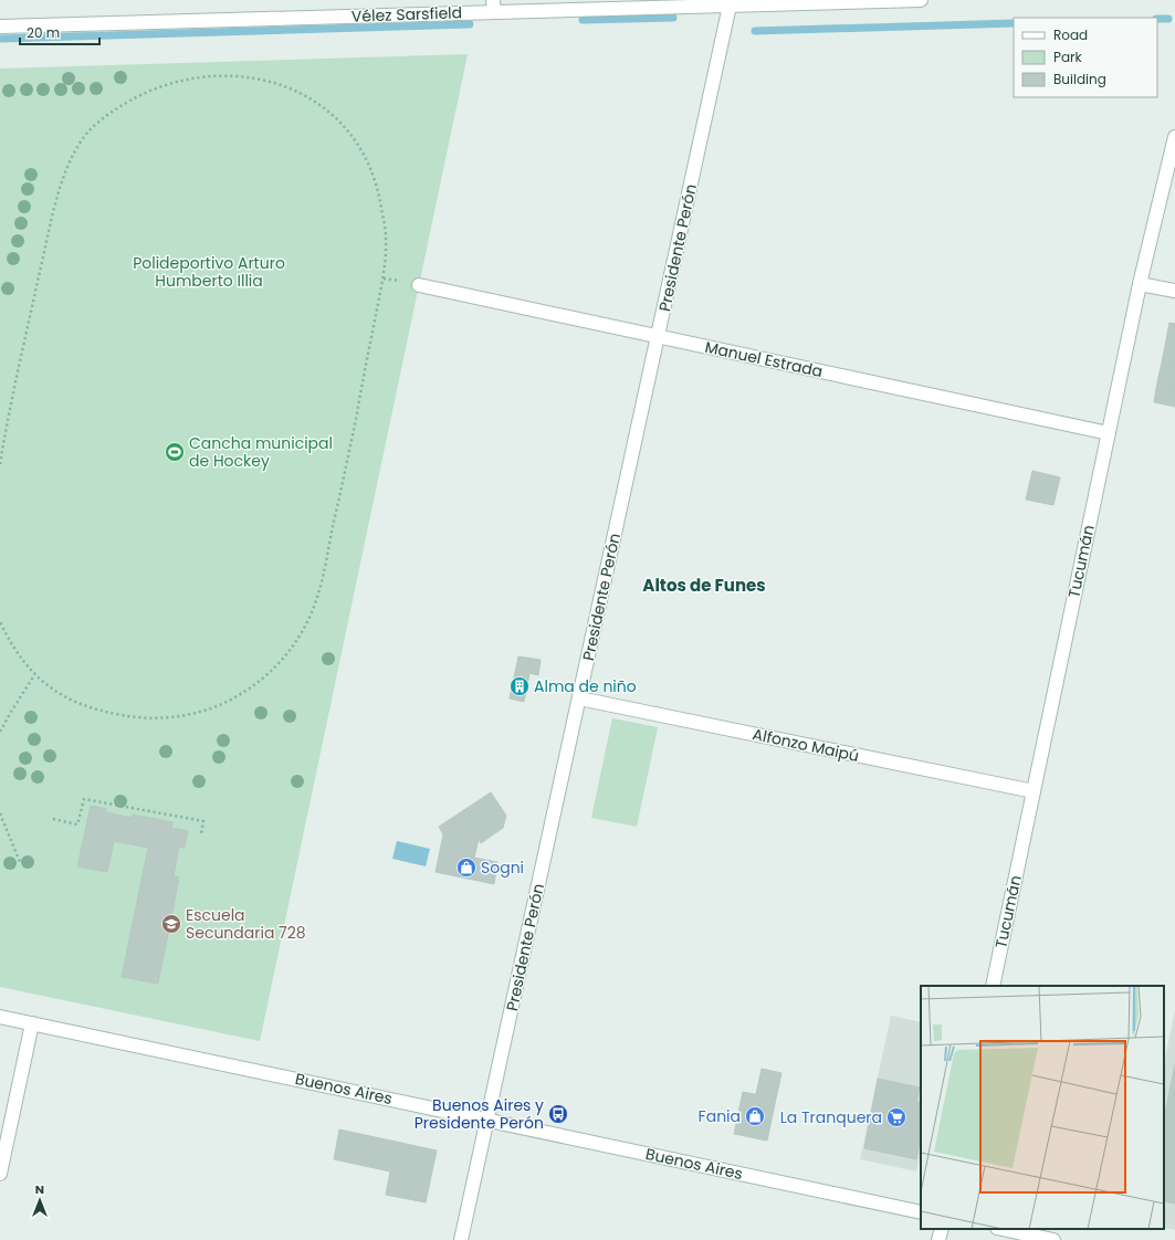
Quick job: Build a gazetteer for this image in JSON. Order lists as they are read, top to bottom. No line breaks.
{"streets":{"street":["Vélez Sarsfield","Presidente Perón","Manuel Estrada","Tucumán","Alfonzo Maipú","Buenos Aires"]},"crossings":[["Vélez Sarsfield","Presidente Perón"],["Presidente Perón","Manuel Estrada"],["Presidente Perón","Alfonzo Maipú"],["Presidente Perón","Buenos Aires"],["Manuel Estrada","Tucumán"],["Tucumán","Alfonzo Maipú"]],"districts":["Altos de Funes"],"parks":["Polideportivo Arturo Humberto Illia"],"places":{"sports":["Cancha municipal de Hockey"],"building":["Alma de niño"],"shop":["Sogni","Fania"],"school or university":["Escuela Secundaria 728"],"bus stop":["Buenos Aires y Presidente Perón"],"supermarket":["La Tranquera"]},"legend":["Road","Park","Building"],"scale_bar":"20 m","north":"top"}
